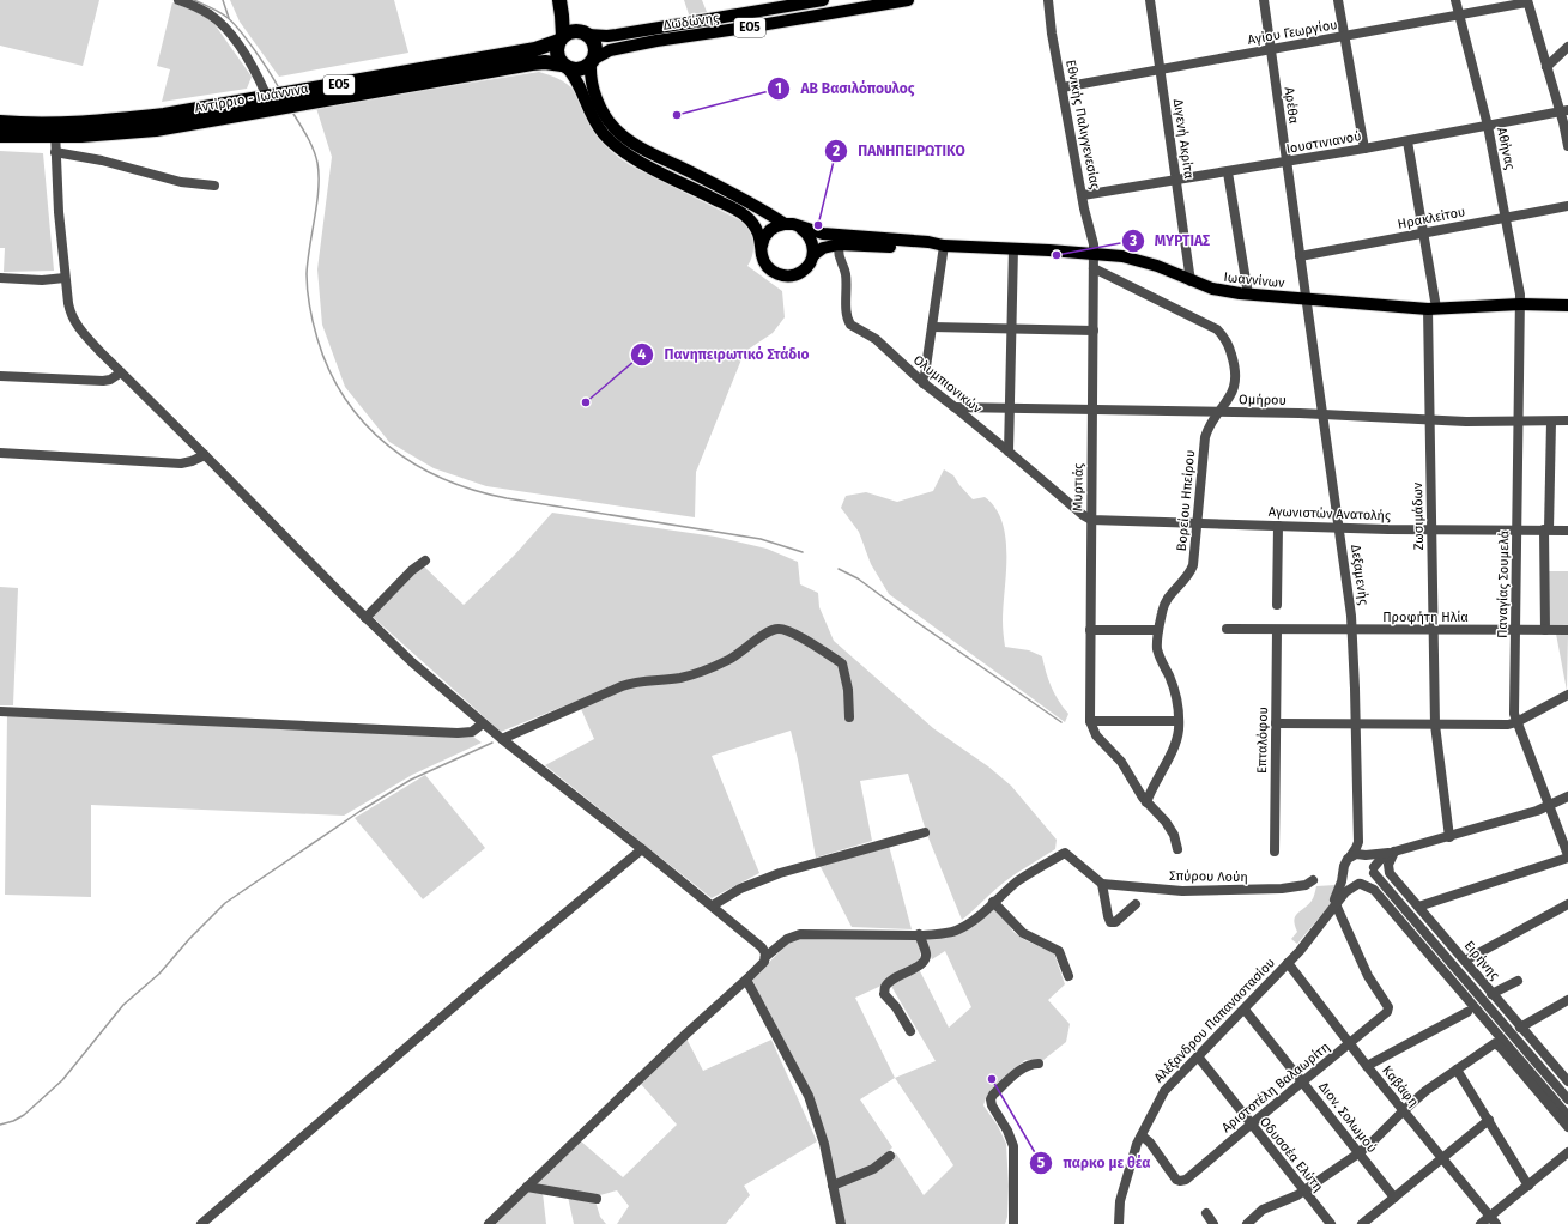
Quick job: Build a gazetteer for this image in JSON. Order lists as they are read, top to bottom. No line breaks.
{"streets":{"highway":["ΕΟ5","Αντίρριο - Ιωάννινα"],"main road":["Δωδώνης","Ιωαννίνων"],"street":["Αγίου Γεωργίου","Αρέθα","Εθνικής Παλιγγενεσίας","Διγενή Ακρίτα","Ιουστινιανού","Αθήνας","Ηρακλείτου","Ολυμπιονικών","Ομήρου","Μυρτιάς","Βορείου Ηπείρου","Αγωνιστών Ανατολής","Ζωσιμάδων","Δεξαμενής","Παναγίας Σουμελά","Προφήτη Ηλία","Επταλόφου","Σπύρου Λούη","Ειρήνης","Αλέξανδρου Παπαναστασίου","Καβάφη","Αριστοτέλη Βαλαωρίτη","Διον. Σολωμού","Οδυσσέα Ελύτη"]},"crossings":[["Δωδώνης","ΕΟ5"],["Δωδώνης","Αντίρριο - Ιωάννινα"],["ΕΟ5","Αντίρριο - Ιωάννινα"],["Αγίου Γεωργίου","Αρέθα"],["Αγίου Γεωργίου","Εθνικής Παλιγγενεσίας"],["Αγίου Γεωργίου","Διγενή Ακρίτα"],["Αγίου Γεωργίου","Αθήνας"],["Αρέθα","Ιουστινιανού"],["Αρέθα","Ηρακλείτου"],["Αρέθα","Ιωαννίνων"],["Αρέθα","Δεξαμενής"],["Εθνικής Παλιγγενεσίας","Ιουστινιανού"],["Εθνικής Παλιγγενεσίας","Ιωαννίνων"],["Εθνικής Παλιγγενεσίας","Μυρτιάς"],["Διγενή Ακρίτα","Ιουστινιανού"],["Διγενή Ακρίτα","Ιωαννίνων"],["Ιουστινιανού","Αθήνας"],["Ιουστινιανού","Ζωσιμάδων"],["Αθήνας","Ηρακλείτου"],["Αθήνας","Ιωαννίνων"],["Αθήνας","Παναγίας Σουμελά"],["Ηρακλείτου","Ζωσιμάδων"],["Ιωαννίνων","Μυρτιάς"],["Ιωαννίνων","Ζωσιμάδων"],["Ιωαννίνων","Δεξαμενής"],["Ιωαννίνων","Παναγίας Σουμελά"],["Ολυμπιονικών","Ομήρου"],["Ολυμπιονικών","Μυρτιάς"],["Ολυμπιονικών","Αγωνιστών Ανατολής"],["Ομήρου","Μυρτιάς"],["Ομήρου","Βορείου Ηπείρου"],["Ομήρου","Ζωσιμάδων"],["Ομήρου","Δεξαμενής"],["Ομήρου","Παναγίας Σουμελά"],["Μυρτιάς","Βορείου Ηπείρου"],["Μυρτιάς","Αγωνιστών Ανατολής"],["Μυρτιάς","Σπύρου Λούη"],["Βορείου Ηπείρου","Αγωνιστών Ανατολής"],["Βορείου Ηπείρου","Σπύρου Λούη"],["Αγωνιστών Ανατολής","Ζωσιμάδων"],["Αγωνιστών Ανατολής","Δεξαμενής"],["Αγωνιστών Ανατολής","Παναγίας Σουμελά"],["Ζωσιμάδων","Προφήτη Ηλία"],["Δεξαμενής","Προφήτη Ηλία"],["Δεξαμενής","Αλέξανδρου Παπαναστασίου"],["Παναγίας Σουμελά","Προφήτη Ηλία"],["Προφήτη Ηλία","Επταλόφου"],["Αλέξανδρου Παπαναστασίου","Καβάφη"],["Αλέξανδρου Παπαναστασίου","Αριστοτέλη Βαλαωρίτη"],["Αλέξανδρου Παπαναστασίου","Διον. Σολωμού"],["Αλέξανδρου Παπαναστασίου","Οδυσσέα Ελύτη"],["Καβάφη","Αριστοτέλη Βαλαωρίτη"],["Αριστοτέλη Βαλαωρίτη","Διον. Σολωμού"],["Αριστοτέλη Βαλαωρίτη","Οδυσσέα Ελύτη"]],"places":["ΑΒ Βασιλόπουλος","ΠΑΝΗΠΕΙΡΩΤΙΚΟ","ΜΥΡΤΙΑΣ","Πανηπειρωτικό Στάδιο","παρκο με θέα"]}
